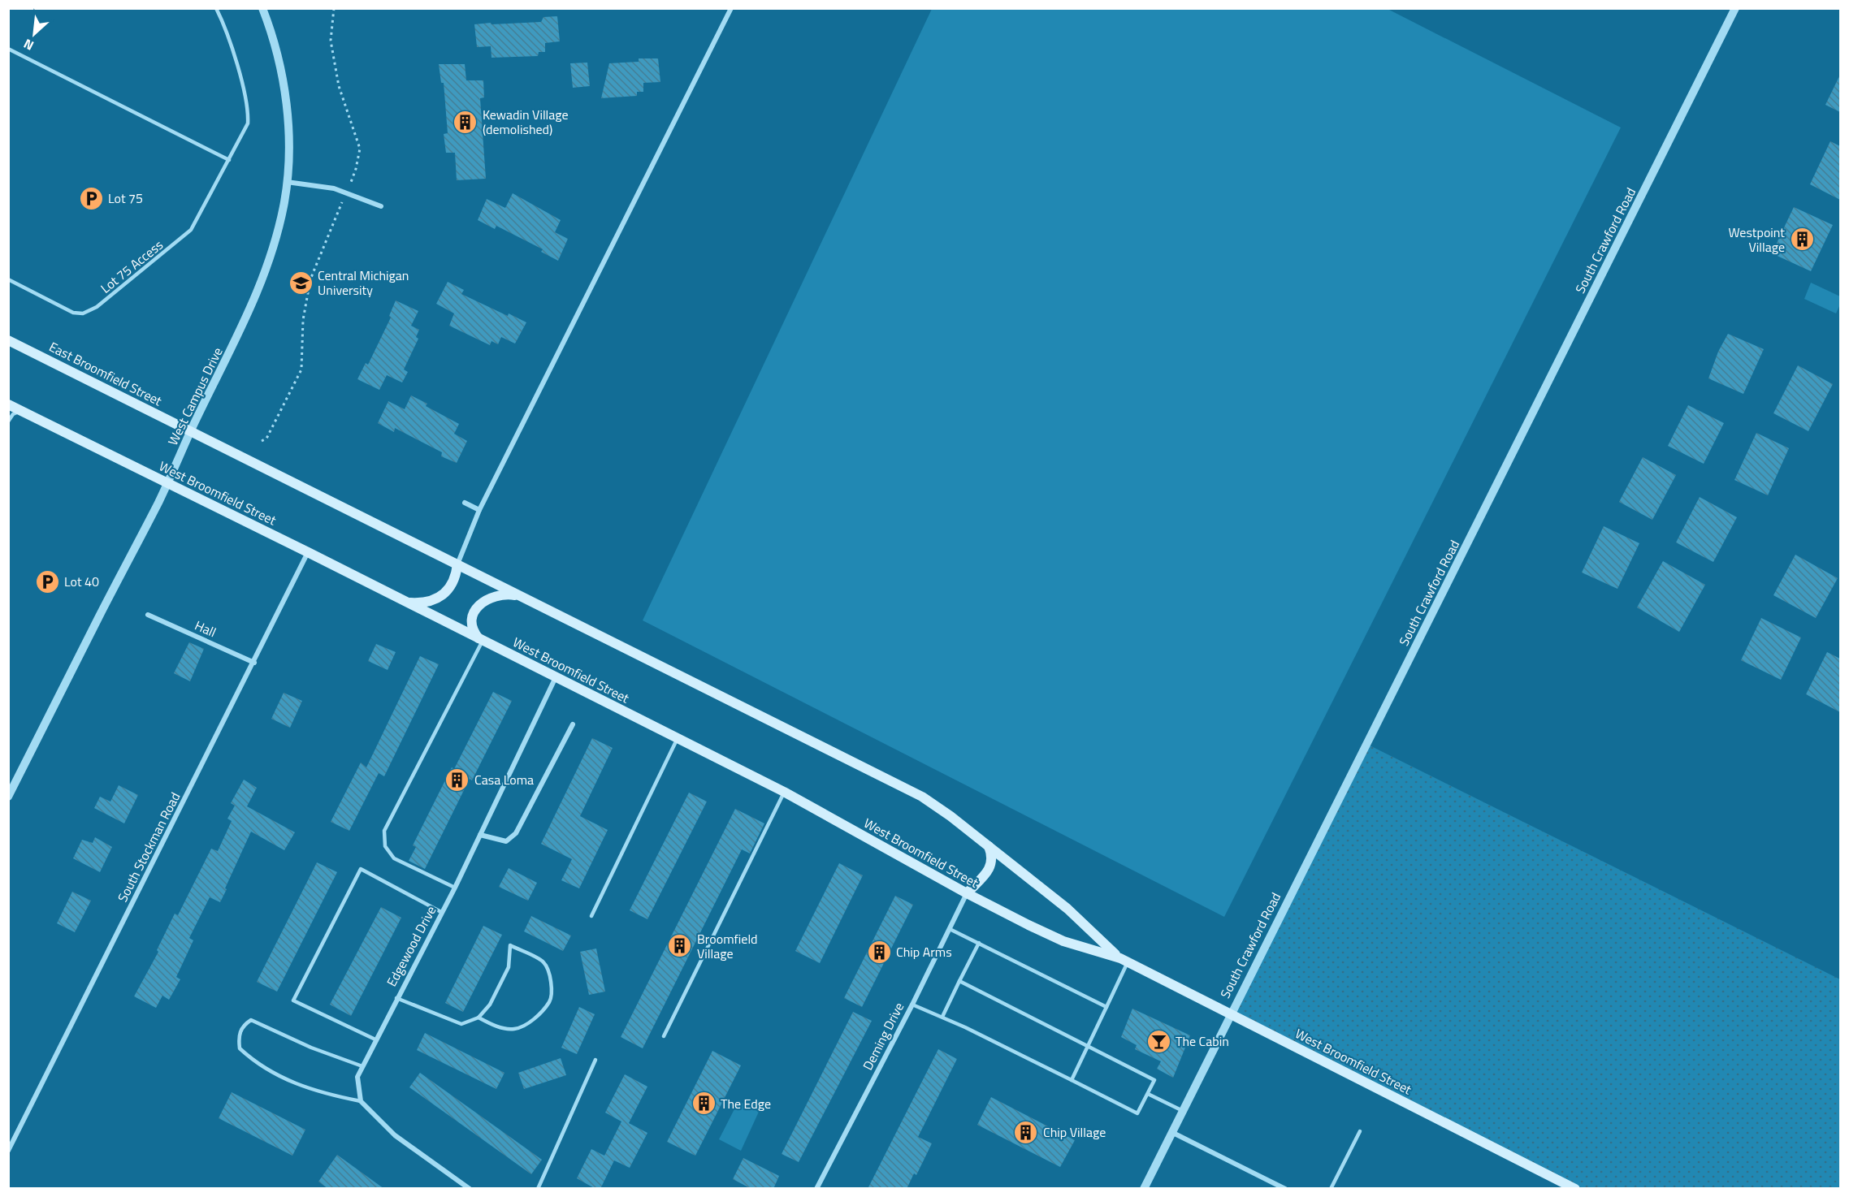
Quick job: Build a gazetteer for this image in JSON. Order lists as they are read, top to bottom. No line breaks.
{"streets":{"main road":["East Broomfield Street","West Broomfield Street"],"street":["South Crawford Road","West Campus Drive","Hall","South Stockman Road","Edgewood Drive","Deming Drive"],"lane":["Lot 75 Access"]},"crossings":[["South Crawford Road","West Broomfield Street"],["East Broomfield Street","West Campus Drive"],["East Broomfield Street","West Broomfield Street"],["West Campus Drive","West Broomfield Street"],["West Broomfield Street","South Stockman Road"],["West Broomfield Street","Edgewood Drive"],["West Broomfield Street","Deming Drive"],["Hall","South Stockman Road"]],"places":{"building":["Kewadin Village (demolished)","Westpoint Village","Casa Loma","Broomfield Village","Chip Arms","The Edge","Chip Village"],"parking":["Lot 75","Lot 40"],"school or university":["Central Michigan University"],"bar":["The Cabin"]},"north":"bottom left"}
